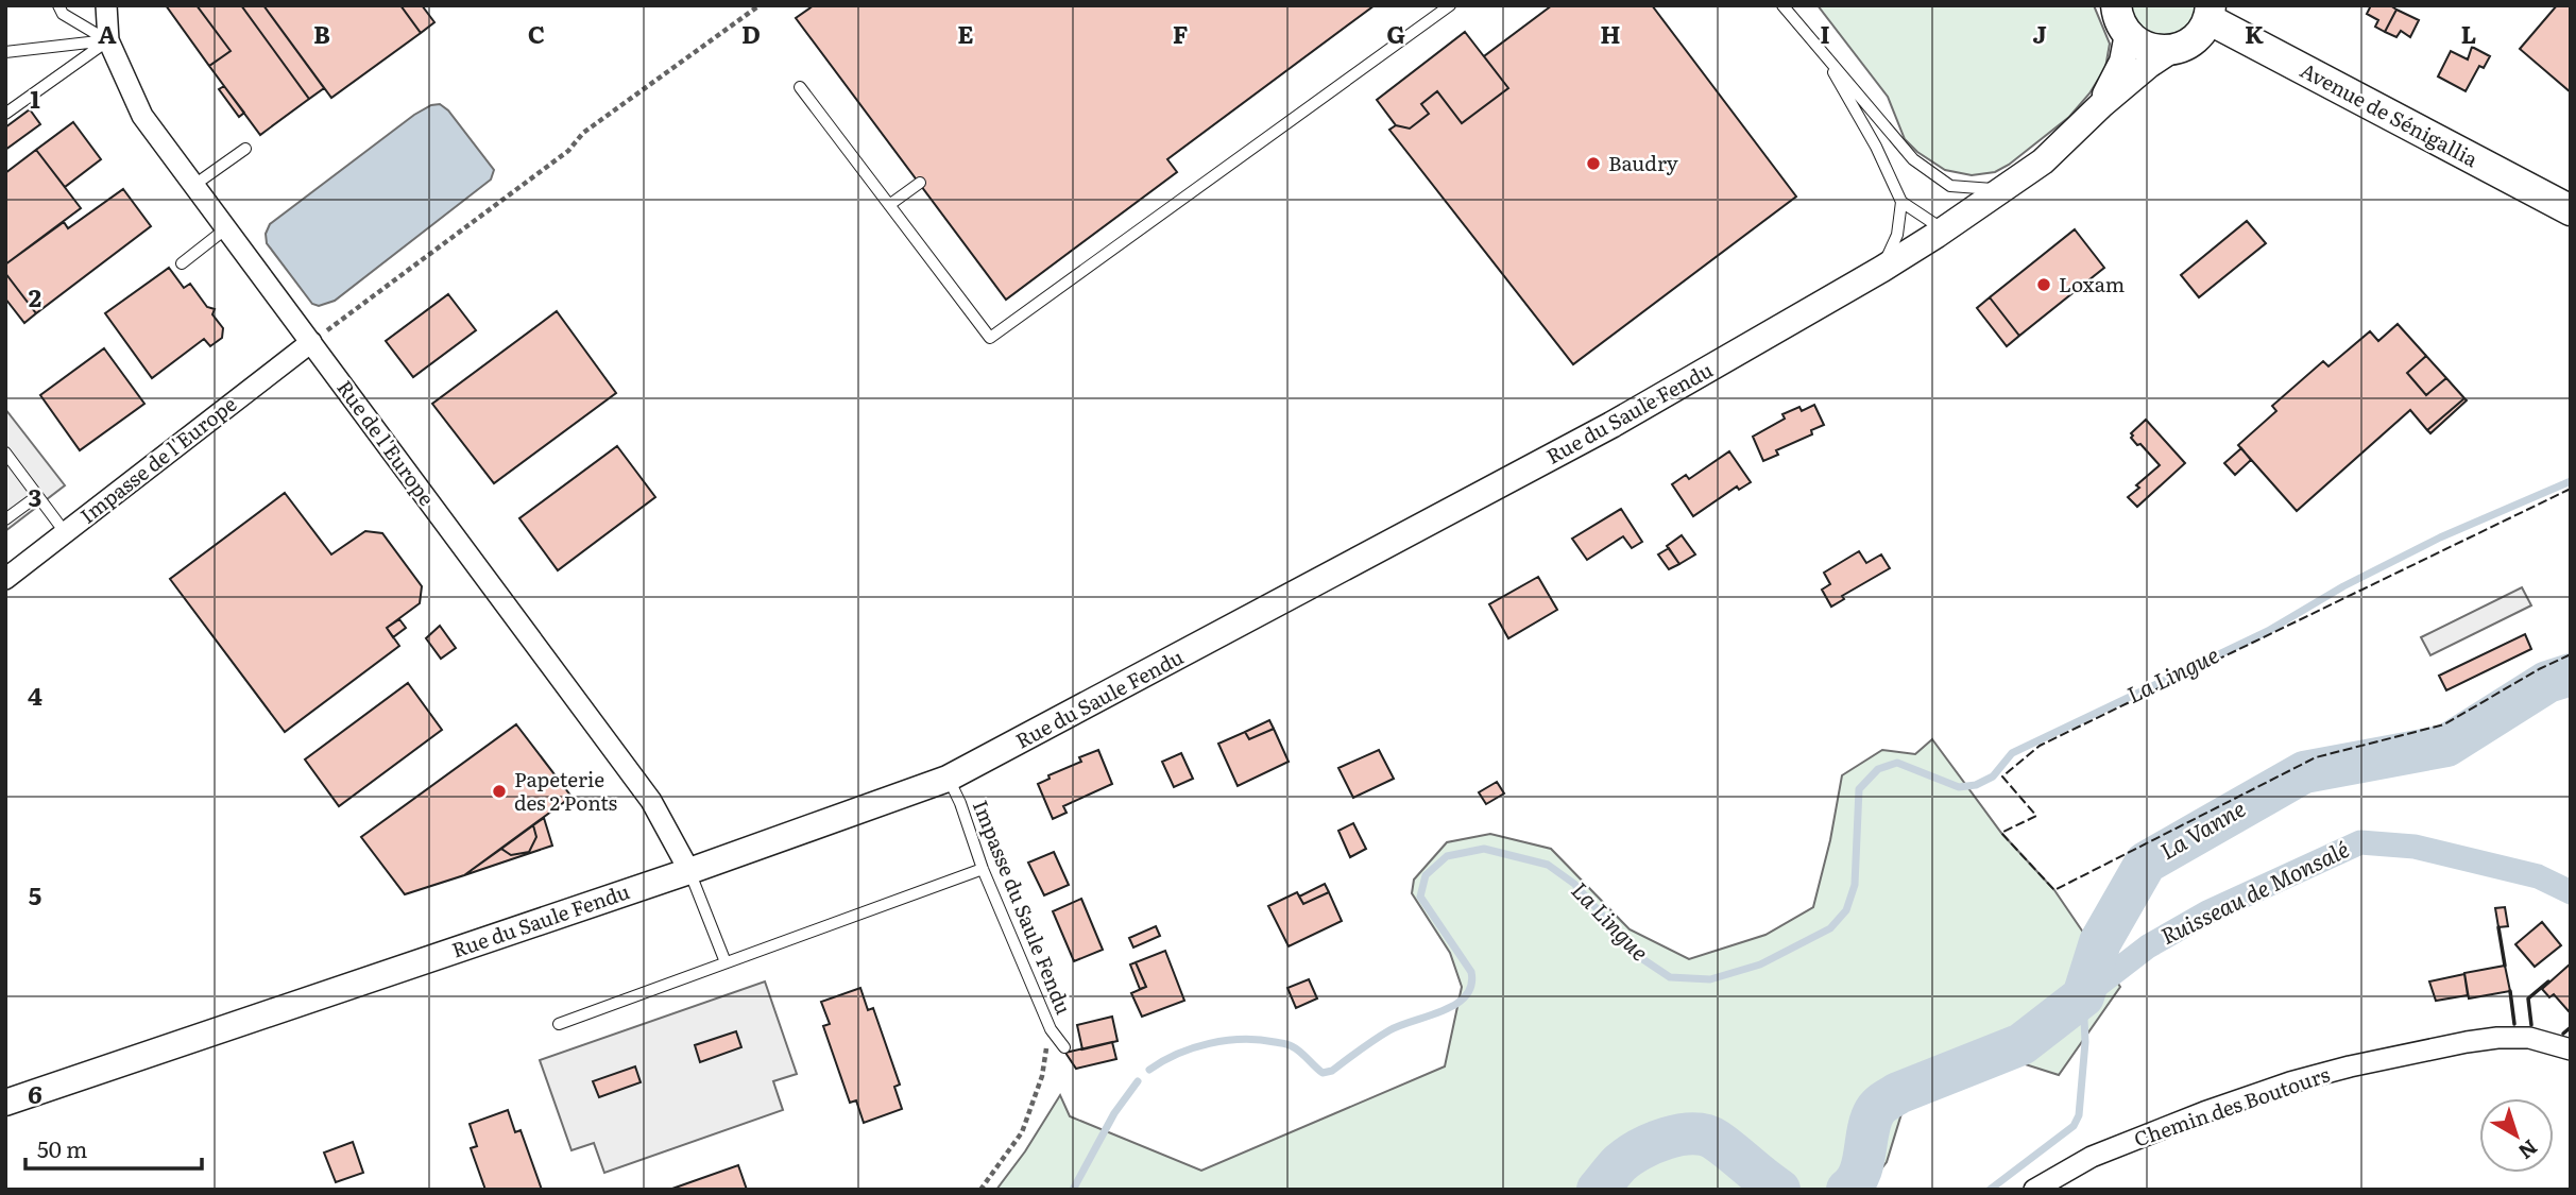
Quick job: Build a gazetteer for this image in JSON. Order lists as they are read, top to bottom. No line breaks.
{"streets":{"main road":["Avenue de Sénigallia"],"street":["Rue du Saule Fendu","Rue de l'Europe","Impasse de l'Europe","Chemin des Boutours"],"lane":["Impasse du Saule Fendu"]},"crossings":[["Rue du Saule Fendu","Rue de l'Europe"],["Rue du Saule Fendu","Impasse du Saule Fendu"],["Rue de l'Europe","Impasse de l'Europe"]],"water":["La Lingue","La Vanne","Ruisseau de Monsalé"],"places":["Baudry","Loxam","Papeterie des 2 Ponts"],"scale_bar":"50 m","north":"bottom right","grid":{"columns":["A","B","C","D","E","F","G","H","I","J","K","L"],"rows":["1","2","3","4","5","6"]}}
